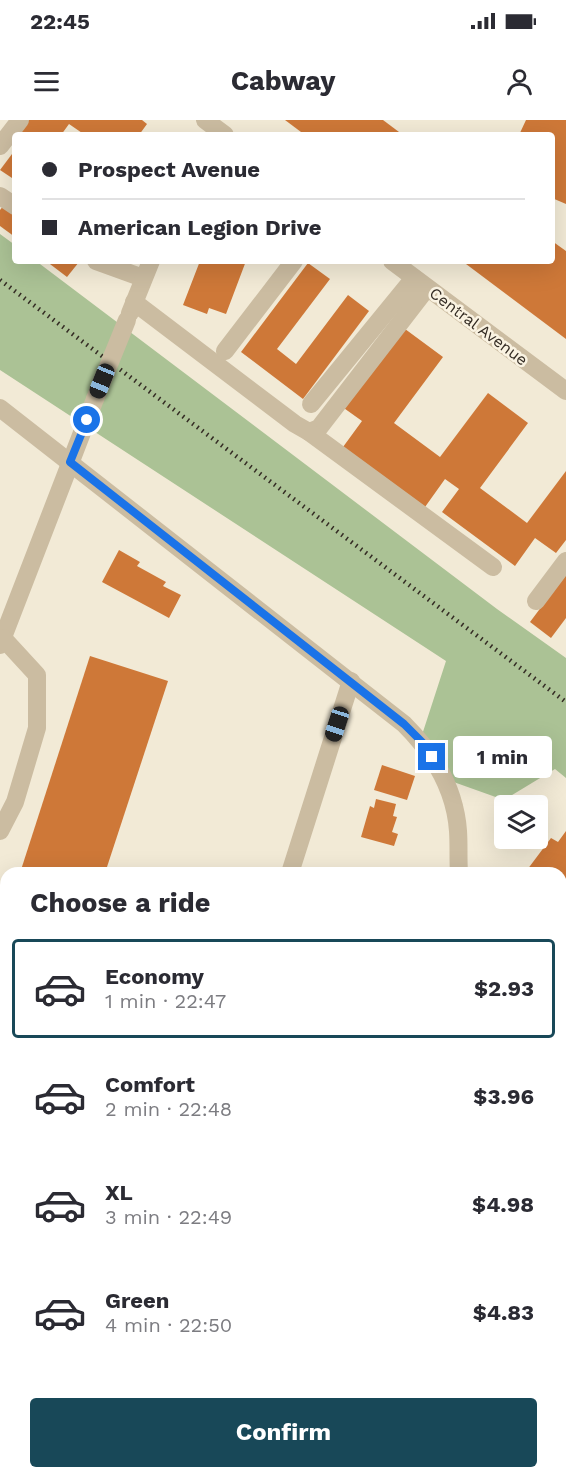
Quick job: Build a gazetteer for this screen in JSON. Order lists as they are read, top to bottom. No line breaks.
{"streets":{"street":["Central Avenue"]},"page":{"status":"22:45","header":"Cabway","banner":["Prospect Avenue","American Legion Drive"],"bubble":"1 min","heading":"Choose a ride","list":[{"name":"Economy","note":"1 min · 22:47","value":"$2.93"},{"name":"Comfort","note":"2 min · 22:48","value":"$3.96"},{"name":"XL","note":"3 min · 22:49","value":"$4.98"},{"name":"Green","note":"4 min · 22:50","value":"$4.83"}],"buttons":"Confirm"}}
